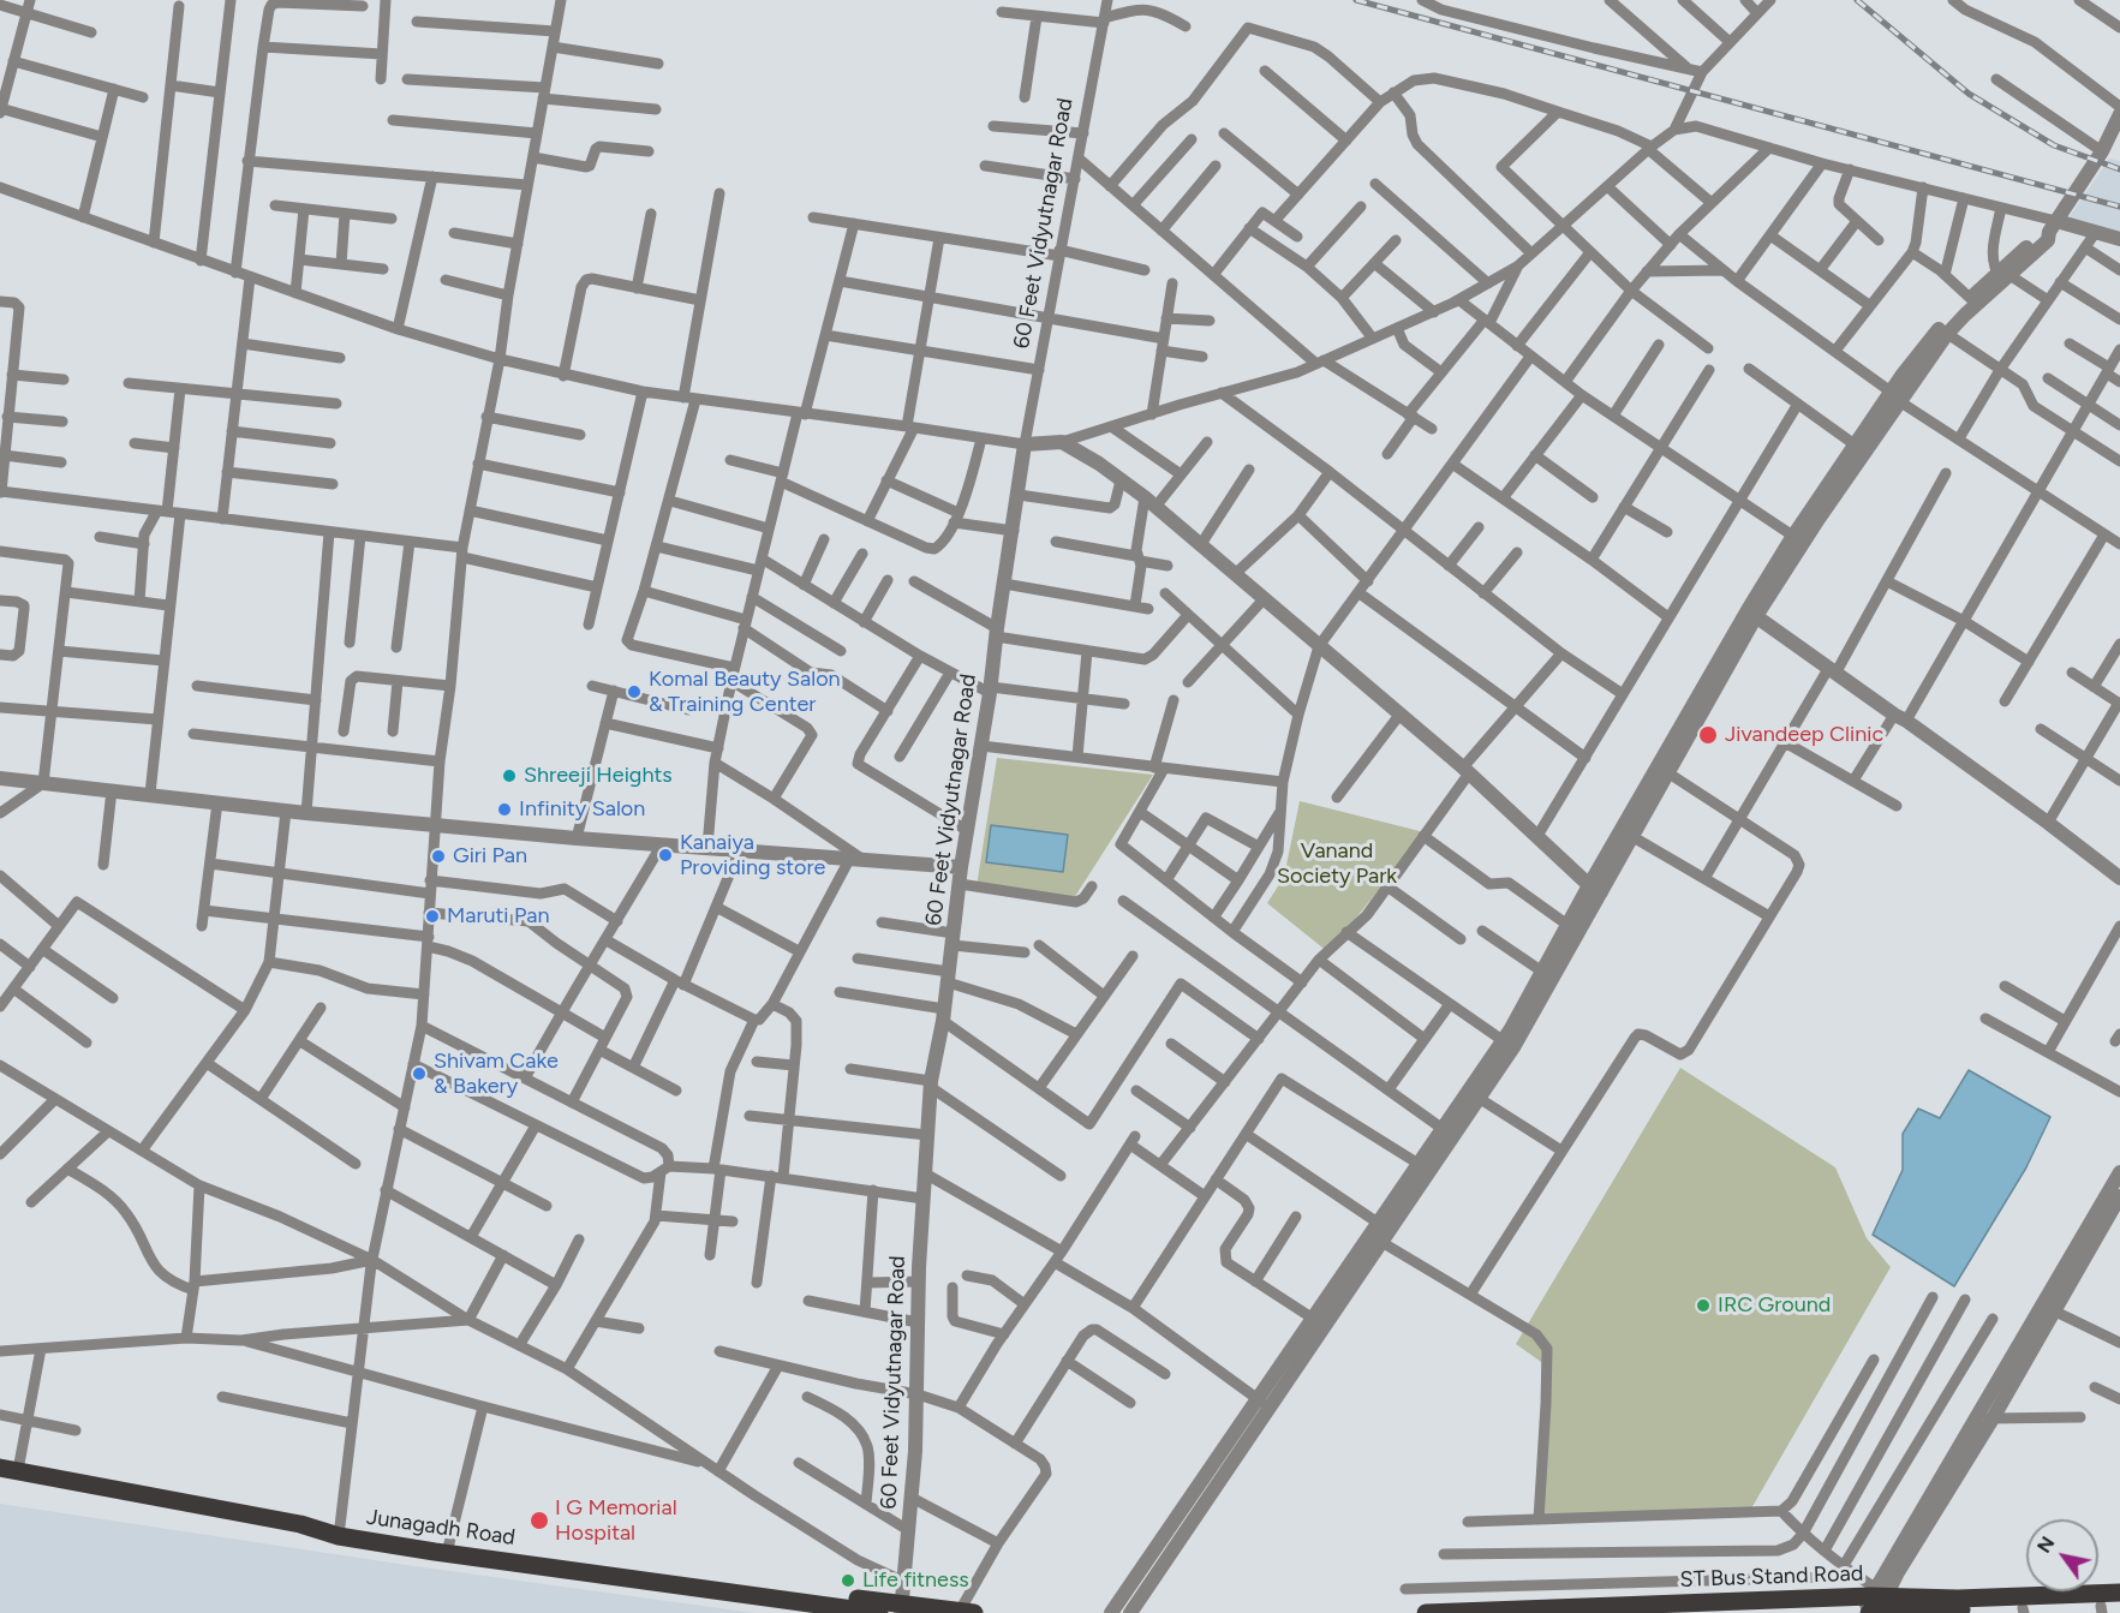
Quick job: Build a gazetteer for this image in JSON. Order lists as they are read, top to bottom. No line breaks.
{"streets":{"main road":["Junagadh Road","ST Bus Stand Road"],"street":["60 Feet Vidyutnagar Road"]},"parks":["Vanand Society Park"],"places":["Komal Beauty Salon & Training Center","Jivandeep Clinic","Shreeji Heights","Infinity Salon","Kanaiya Providing store","Giri Pan","Maruti Pan","Shivam Cake & Bakery","IRC Ground","I G Memorial Hospital","Life fitness"],"north":"top left"}
